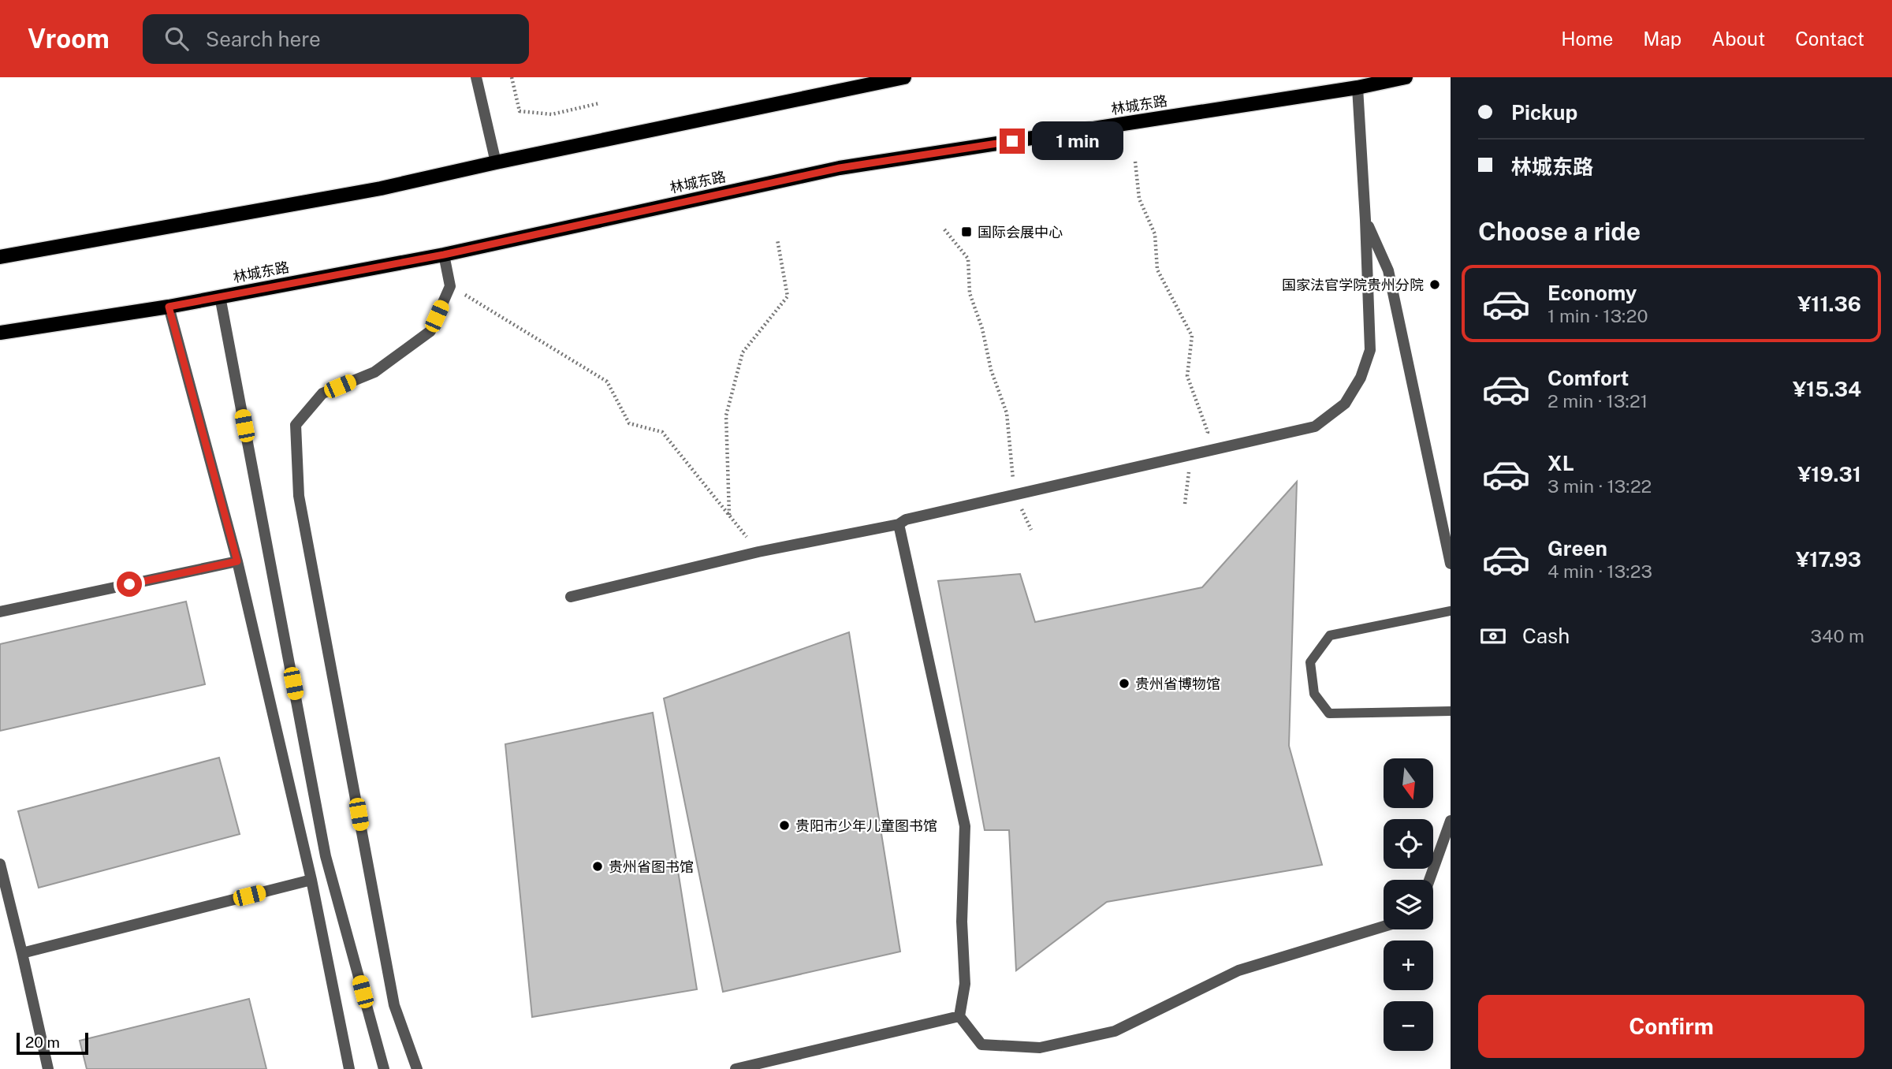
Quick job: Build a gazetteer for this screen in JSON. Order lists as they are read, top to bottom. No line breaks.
{"streets":{"main road":["林城东路"]},"places":{"transit":["国际会展中心"],"other":["国家法官学院贵州分院","贵州省博物馆","贵阳市少年儿童图书馆","贵州省图书馆"]},"scale_bar":"20 m","north":"bottom","page":{"header":"Vroom","search":"Search here","nav":["Home","Map","About","Contact"],"banner":["Pickup","林城东路"],"bubble":"1 min","heading":"Choose a ride","list":[{"name":"Economy","note":"1 min · 13:20","value":"¥11.36"},{"name":"Comfort","note":"2 min · 13:21","value":"¥15.34"},{"name":"XL","note":"3 min · 13:22","value":"¥19.31"},{"name":"Green","note":"4 min · 13:23","value":"¥17.93"}],"pay":["Cash","340 m"],"map_buttons":["+","−"],"buttons":"Confirm","scale":"20 m"}}
